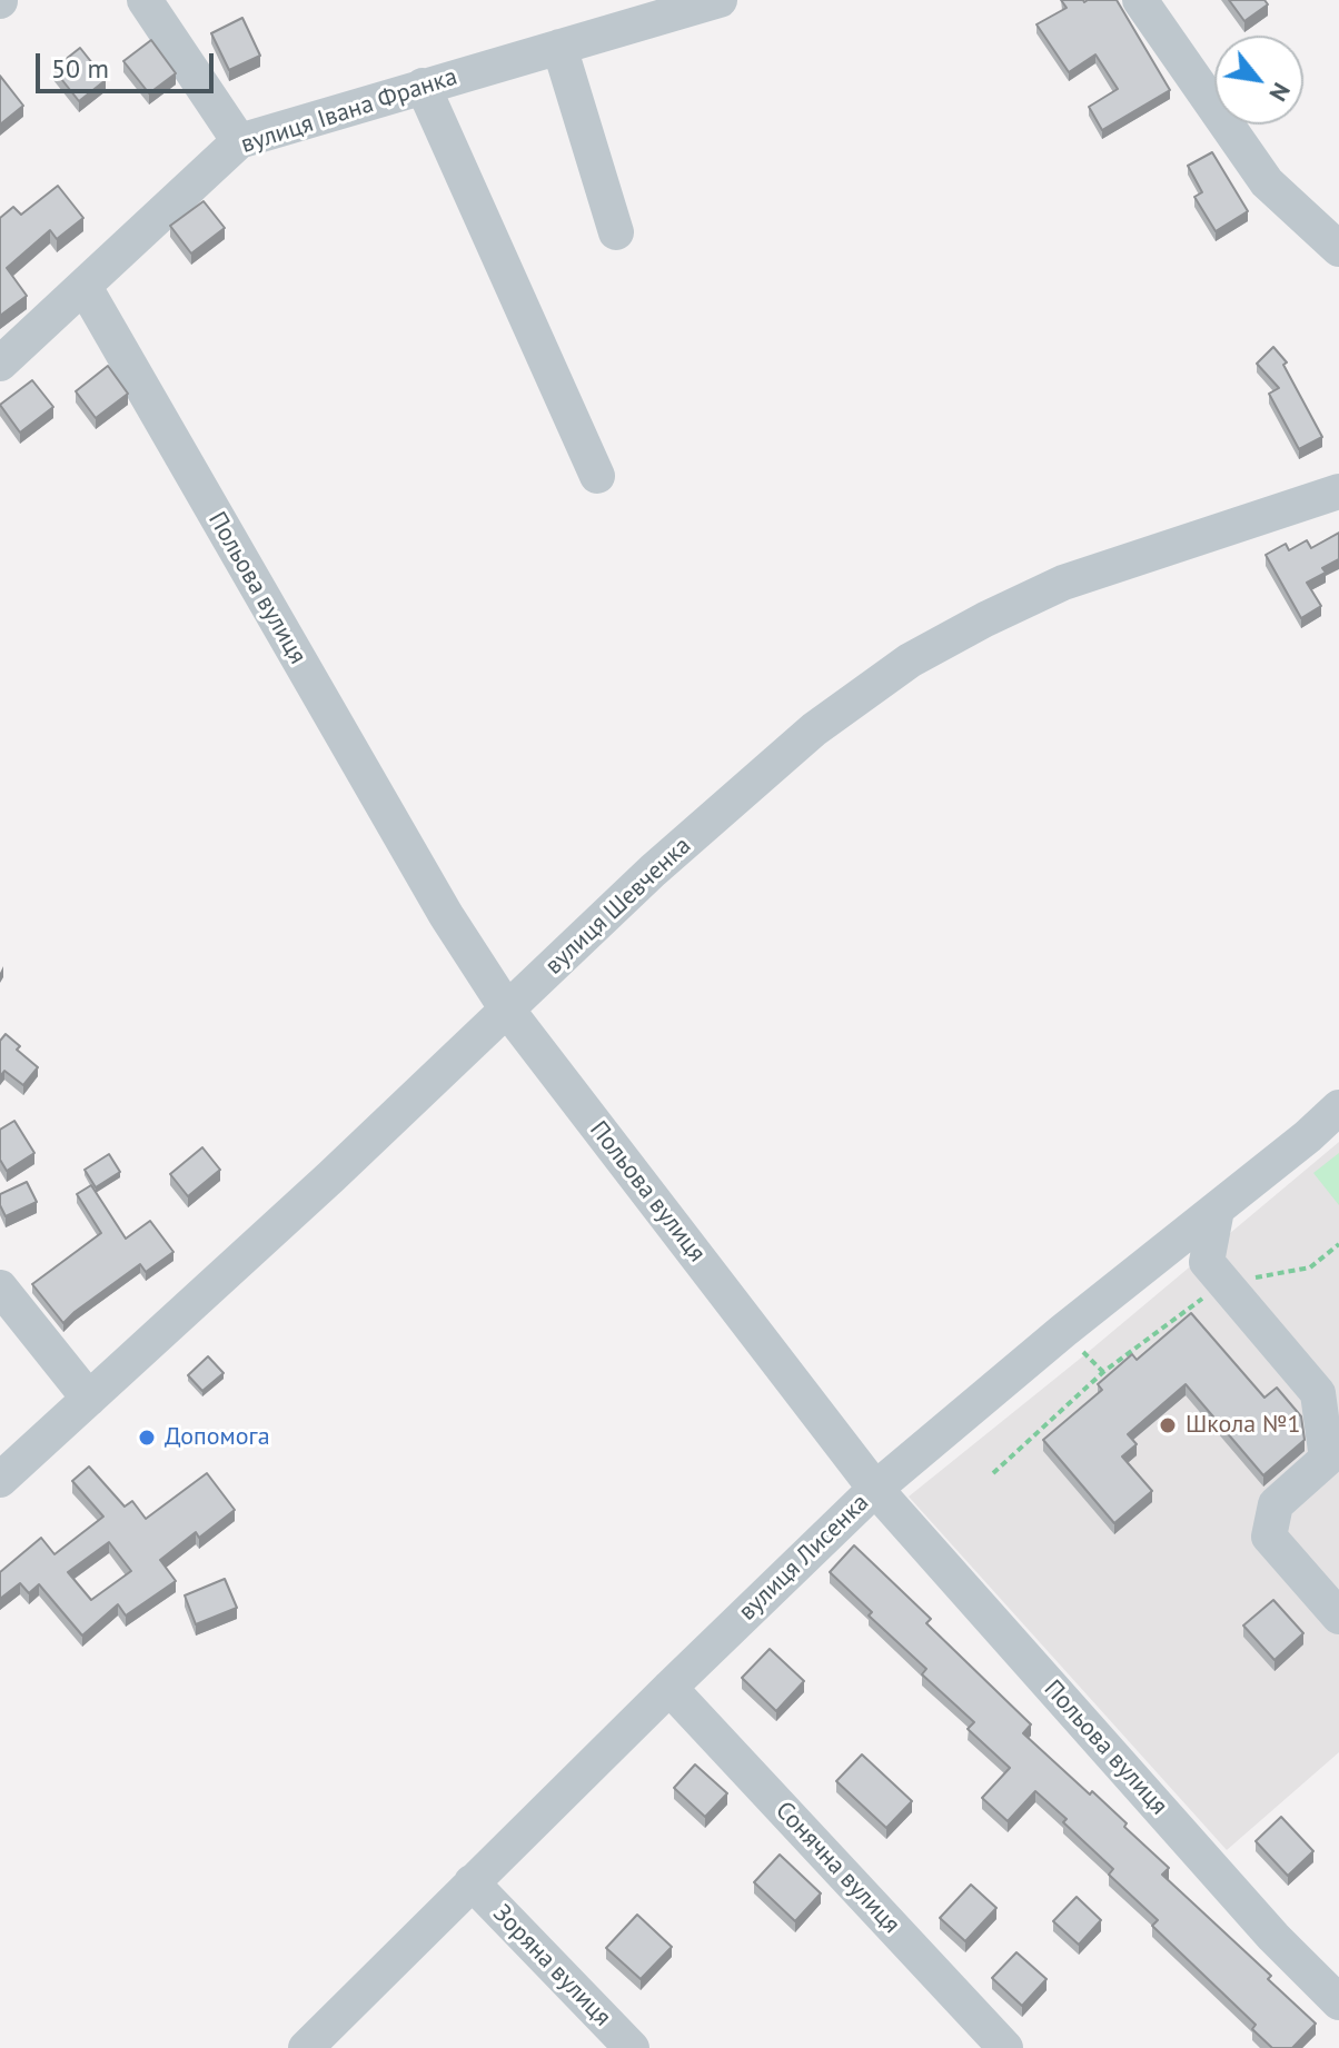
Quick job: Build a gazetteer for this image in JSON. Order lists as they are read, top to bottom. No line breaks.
{"streets":{"street":["вулиця Івана Франка","Польова вулиця","вулиця Шевченка","вулиця Лисенка","Сонячна вулиця","Зоряна вулиця"]},"crossings":[["вулиця Івана Франка","Польова вулиця"],["Польова вулиця","вулиця Шевченка"],["Польова вулиця","вулиця Лисенка"],["вулиця Лисенка","Сонячна вулиця"],["вулиця Лисенка","Зоряна вулиця"]],"places":["Школа №1","Допомога"],"scale_bar":"50 m","north":"bottom right"}
